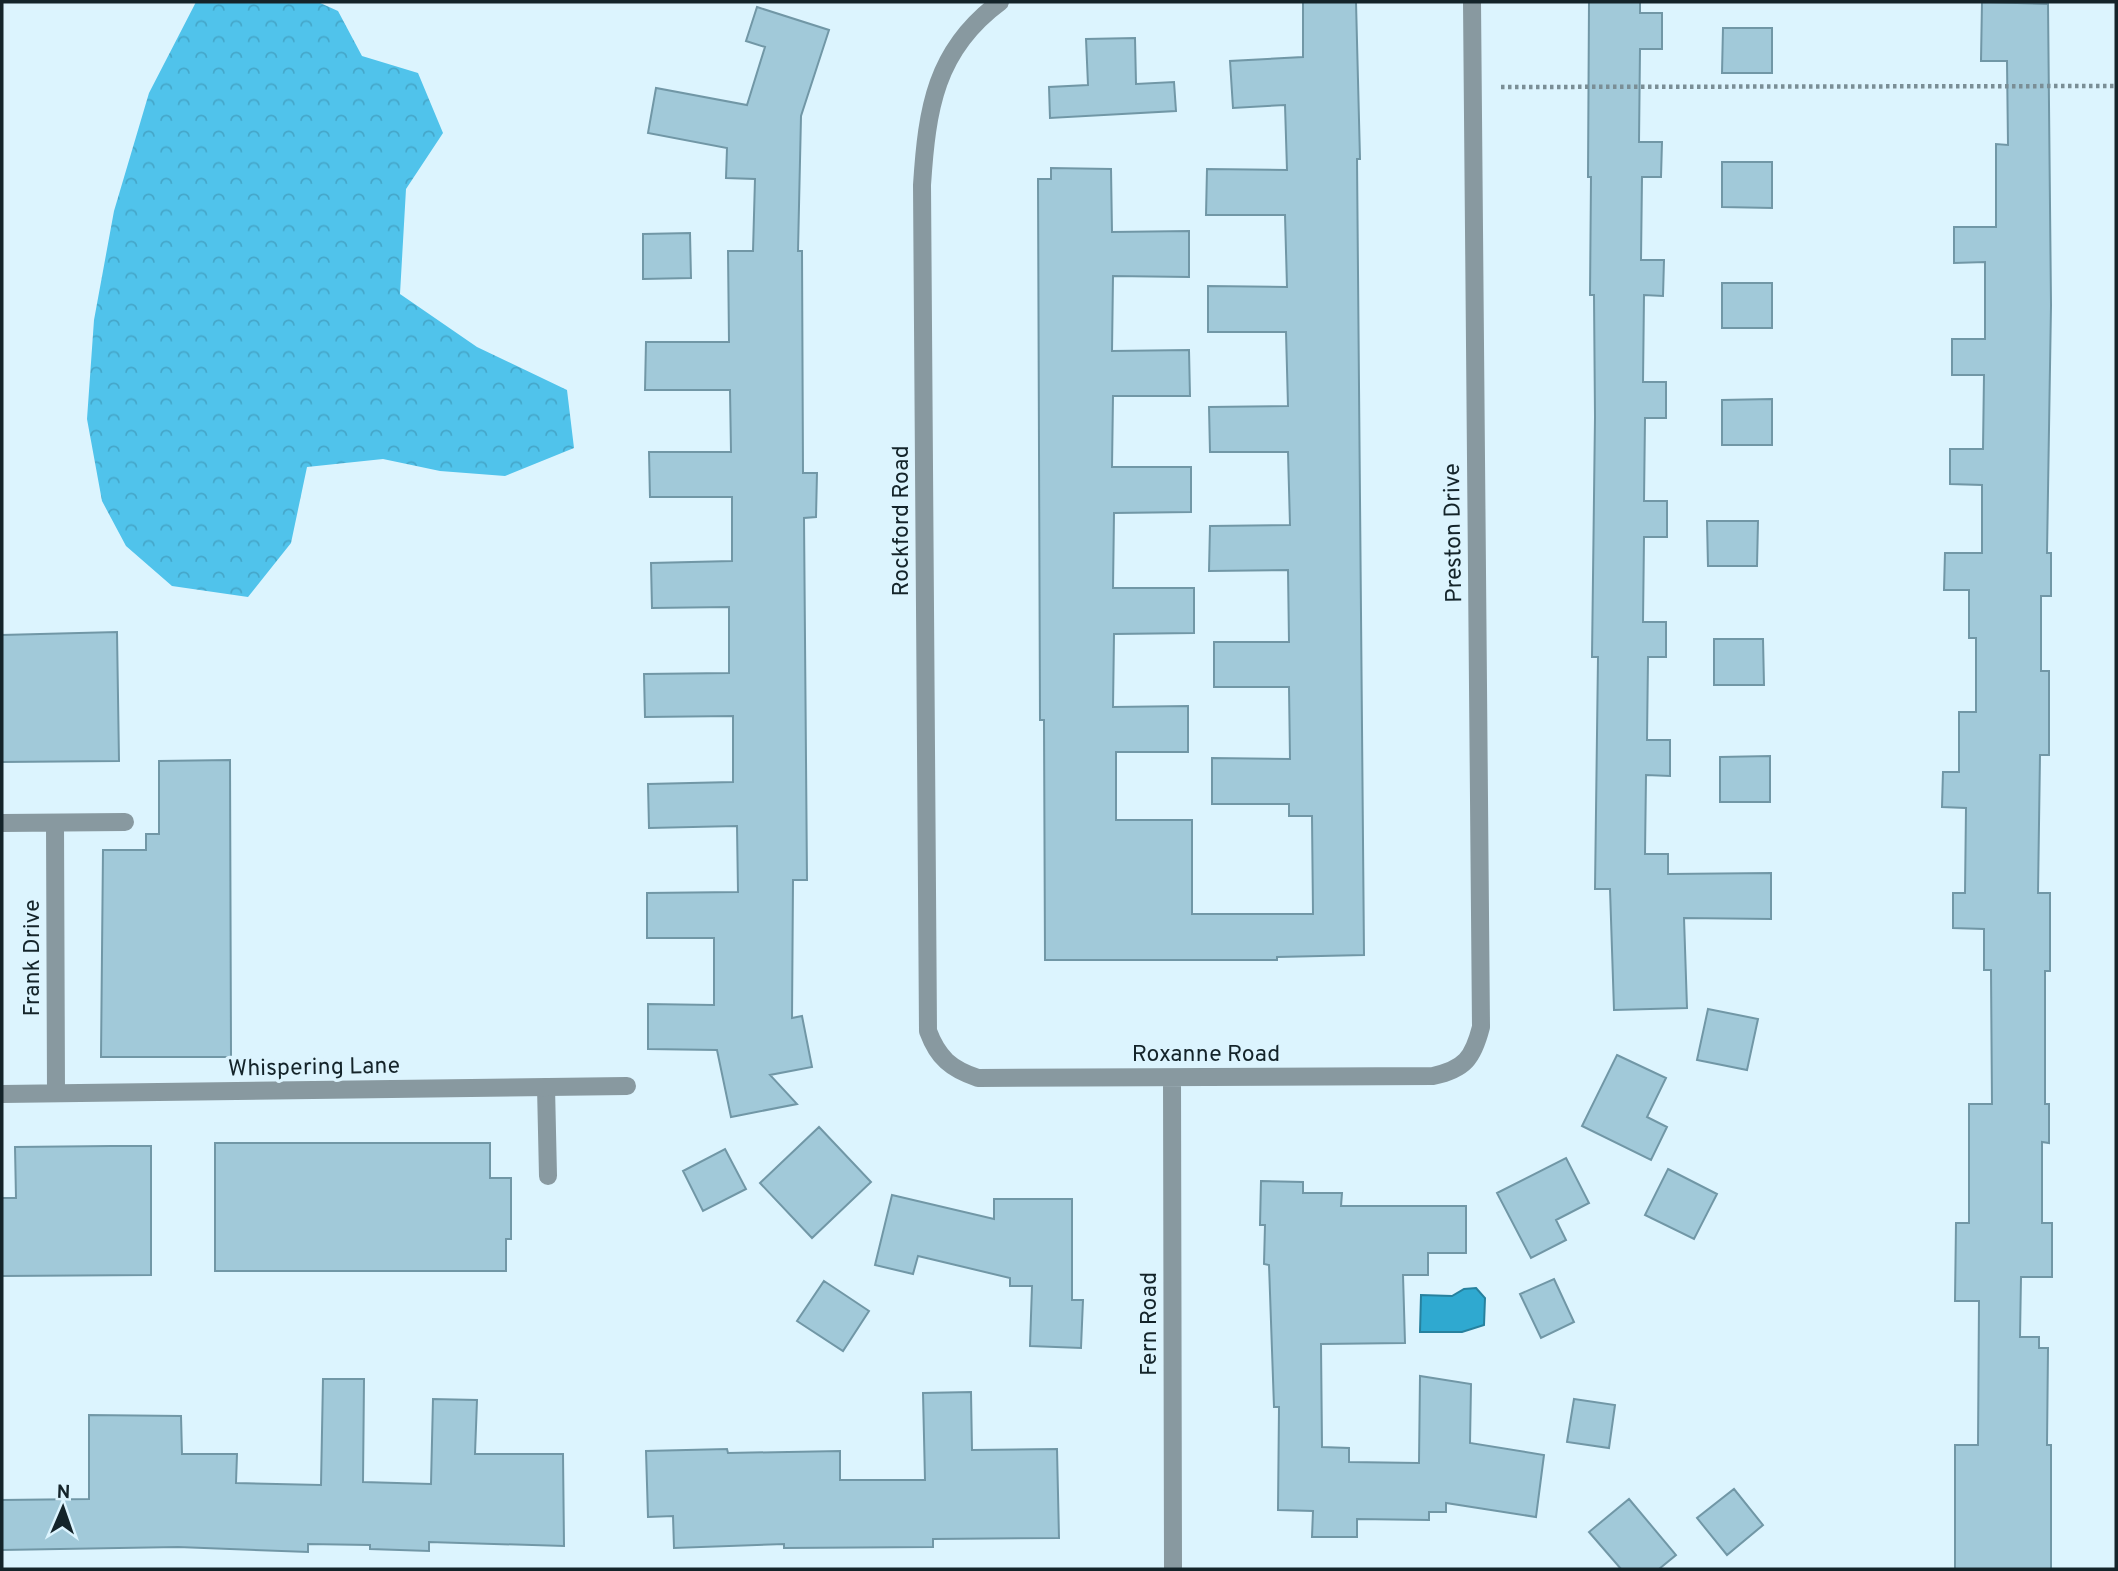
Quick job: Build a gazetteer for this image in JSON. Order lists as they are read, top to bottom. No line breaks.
{"streets":{"street":["Rockford Road","Preston Drive","Frank Drive","Roxanne Road","Whispering Lane","Fern Road"]},"crossings":[["Rockford Road","Roxanne Road"],["Preston Drive","Roxanne Road"],["Frank Drive","Whispering Lane"],["Roxanne Road","Fern Road"]],"north":"top"}
